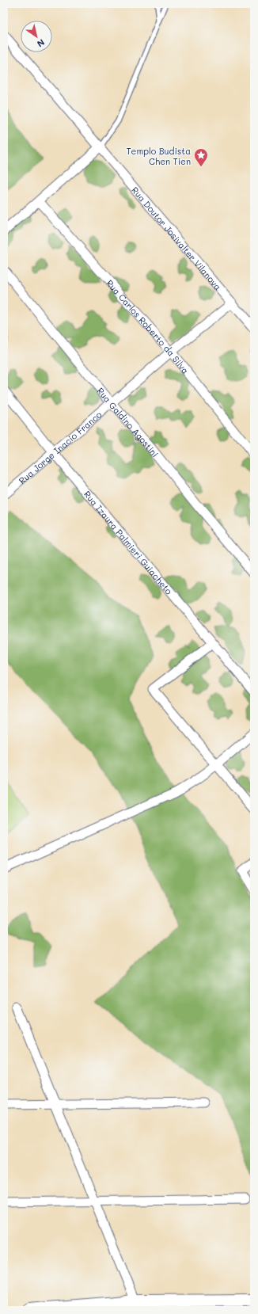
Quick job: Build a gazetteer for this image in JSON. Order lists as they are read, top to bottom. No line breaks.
{"streets":{"street":["Rua Doutor Josivalter Vilanova","Rua Carlos Roberto da Silva","Rua Galdino Agostini","Rua Jorge Inacio Franco","Rua Izaura Palmieri Guiacheto"]},"crossings":[["Rua Doutor Josivalter Vilanova","Rua Jorge Inacio Franco"],["Rua Carlos Roberto da Silva","Rua Jorge Inacio Franco"],["Rua Galdino Agostini","Rua Jorge Inacio Franco"],["Rua Jorge Inacio Franco","Rua Izaura Palmieri Guiacheto"]],"places":{"place":["Templo Budista Chen Tien"]},"north":"bottom right"}
